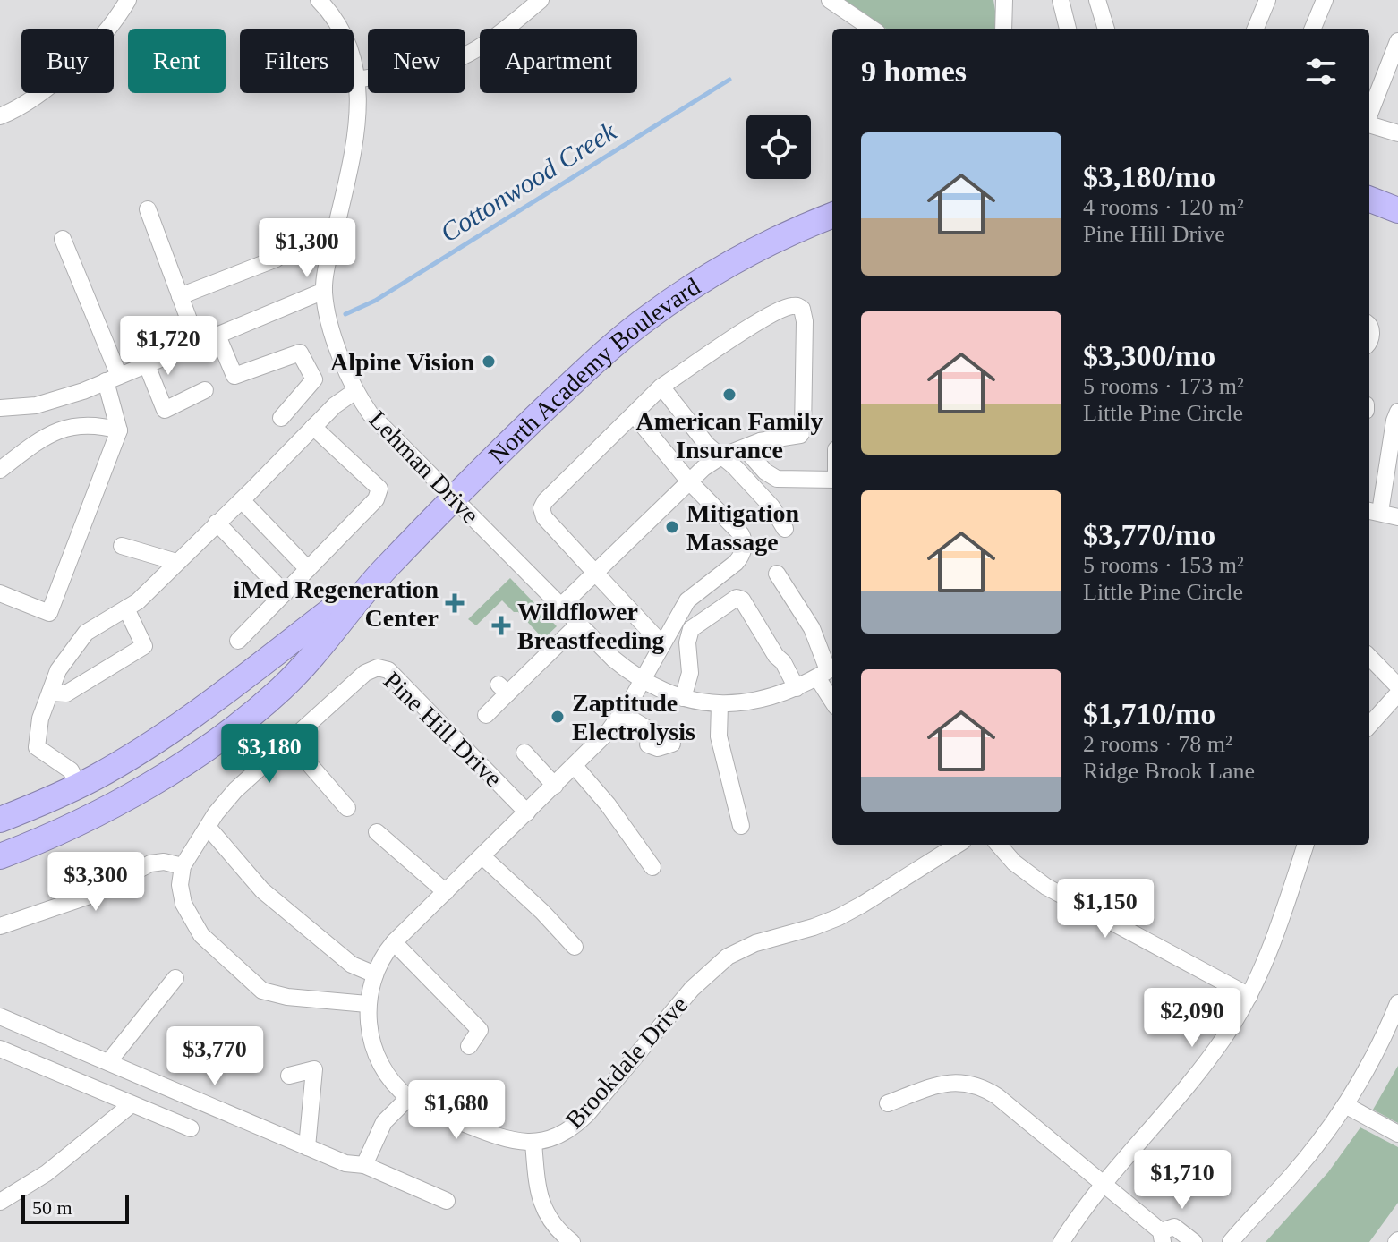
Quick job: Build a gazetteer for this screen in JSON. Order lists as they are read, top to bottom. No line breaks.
{"streets":{"highway":["North Academy Boulevard"],"street":["Lehman Drive","Pine Hill Drive","Brookdale Drive"]},"crossings":[["North Academy Boulevard","Lehman Drive"],["Lehman Drive","Brookdale Drive"],["Pine Hill Drive","Brookdale Drive"]],"water":["Cottonwood Creek"],"places":{"other":["Alpine Vision","American Family Insurance","Mitigation Massage","Zaptitude Electrolysis"],"health":["iMed Regeneration Center","Wildflower Breastfeeding"]},"scale_bar":"50 m","page":{"chip":["Buy","Rent","Filters","New","Apartment"],"heading":"9 homes","list":[{"name":"$3,180/mo","note":"4 rooms · 120 m² · Pine Hill Drive"},{"name":"$3,300/mo","note":"5 rooms · 173 m² · Little Pine Circle"},{"name":"$3,770/mo","note":"5 rooms · 153 m² · Little Pine Circle"},{"name":"$1,710/mo","note":"2 rooms · 78 m² · Ridge Brook Lane"}],"price":["$1,300","$1,720","$3,180","$3,300","$1,150","$2,090","$3,770","$1,680","$1,710"],"scale":"50 m"}}
